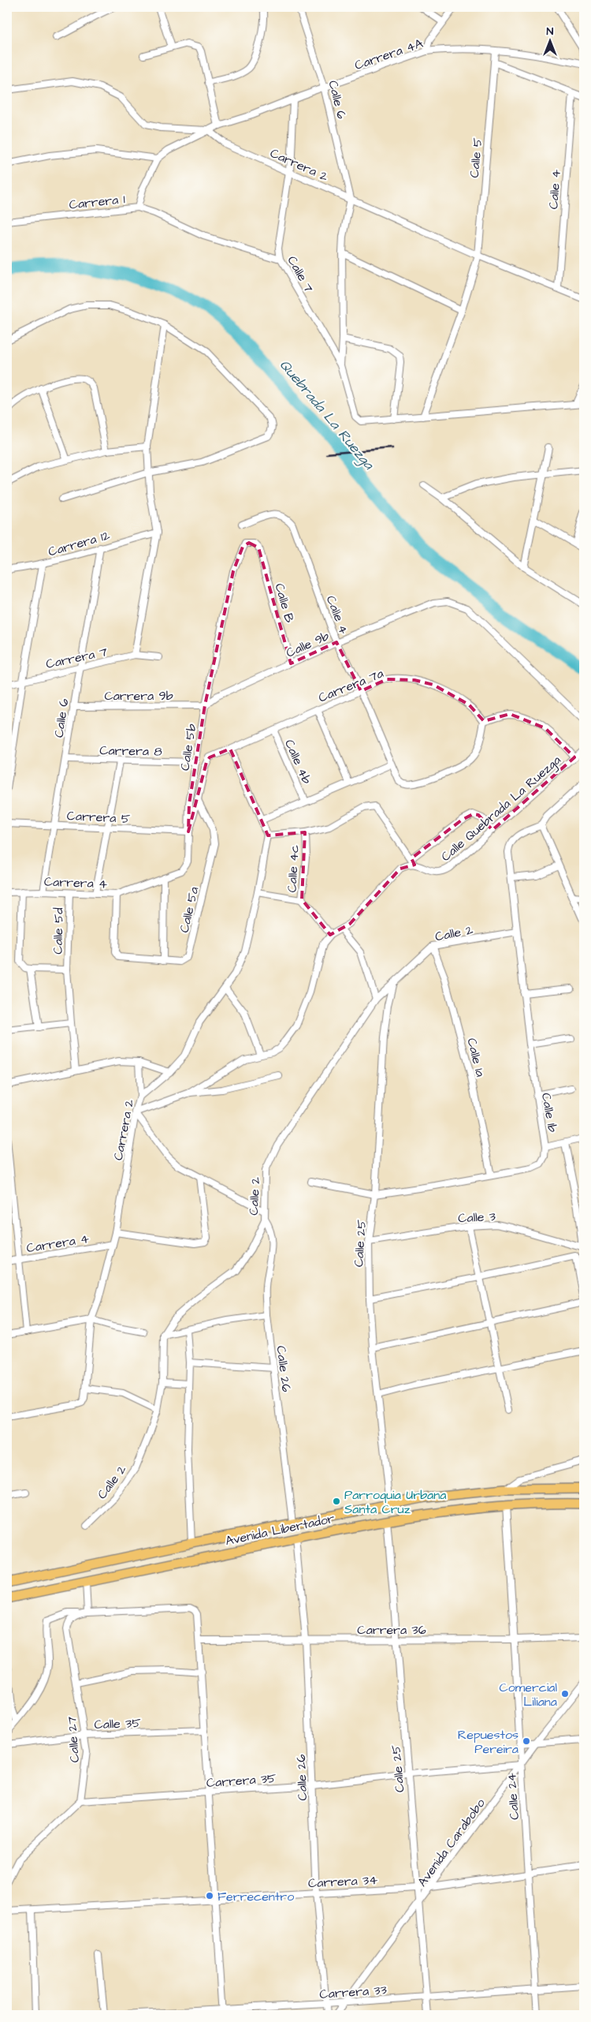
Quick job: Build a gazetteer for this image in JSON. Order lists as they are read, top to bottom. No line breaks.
{"streets":{"main road":["Avenida Libertador"],"street":["Carrera 4A","Calle 6","Calle 5","Carrera 2","Calle 4","Carrera 1","Calle 7","Carrera 12","Calle B","Calle 9b","Carrera 7","Carrera 7a","Carrera 9b","Calle 5b","Carrera 8","Calle 4b","Calle Quebrada La Ruezga","Carrera 5","Calle 4c","Carrera 4","Calle 5a","Calle 5d","Calle 2","Calle 1a","Calle 1b","Calle 3","Calle 25","Calle 26","Carrera 36","Calle 35","Calle 27","Carrera 35","Calle 24","Avenida Carabobo","Carrera 34","Carrera 33"]},"crossings":[["Carrera 4A","Calle 6"],["Carrera 4A","Carrera 2"],["Carrera 4A","Carrera 1"],["Carrera 4A","Calle 7"],["Calle 6","Carrera 2"],["Calle 6","Carrera 12"],["Calle 6","Carrera 7"],["Calle 6","Carrera 9b"],["Calle 6","Carrera 8"],["Calle 6","Carrera 5"],["Calle 6","Carrera 4"],["Calle 5","Carrera 2"],["Carrera 2","Calle 4"],["Carrera 2","Calle 7"],["Carrera 2","Carrera 7a"],["Carrera 2","Calle 4c"],["Carrera 2","Carrera 4"],["Calle 4","Calle 9b"],["Calle 4","Carrera 7a"],["Carrera 12","Carrera 7"],["Calle B","Calle 9b"],["Calle B","Calle 5b"],["Calle 9b","Carrera 9b"],["Calle 9b","Calle 5b"],["Carrera 7a","Calle 5b"],["Carrera 7a","Calle 4b"],["Carrera 7a","Carrera 5"],["Carrera 7a","Calle 5a"],["Carrera 9b","Calle 5b"],["Calle 5b","Carrera 8"],["Calle 5b","Carrera 5"],["Calle 5b","Carrera 4"],["Carrera 4","Calle 5a"],["Carrera 4","Calle 5d"],["Calle 2","Calle 1a"],["Calle 2","Calle 1b"],["Calle 2","Calle 25"],["Calle 2","Calle 26"],["Calle 1a","Calle 1b"],["Calle 1b","Calle 25"],["Calle 3","Calle 25"],["Calle 25","Avenida Libertador"],["Calle 25","Carrera 36"],["Calle 25","Carrera 35"],["Calle 25","Avenida Carabobo"],["Calle 25","Carrera 34"],["Calle 25","Carrera 33"],["Calle 26","Avenida Libertador"],["Calle 26","Carrera 36"],["Calle 26","Carrera 35"],["Calle 26","Carrera 34"],["Calle 26","Carrera 33"],["Avenida Libertador","Calle 24"],["Carrera 36","Calle 24"],["Calle 35","Calle 27"],["Calle 27","Carrera 35"],["Carrera 35","Calle 24"],["Carrera 35","Avenida Carabobo"],["Calle 24","Avenida Carabobo"],["Calle 24","Carrera 34"],["Calle 24","Carrera 33"],["Avenida Carabobo","Carrera 34"],["Avenida Carabobo","Carrera 33"]],"water":["Quebrada La Ruezga"],"places":["Parroquia Urbana Santa Cruz","Comercial Liliana","Repuestos Pereira","Ferrecentro"],"north":"top"}
